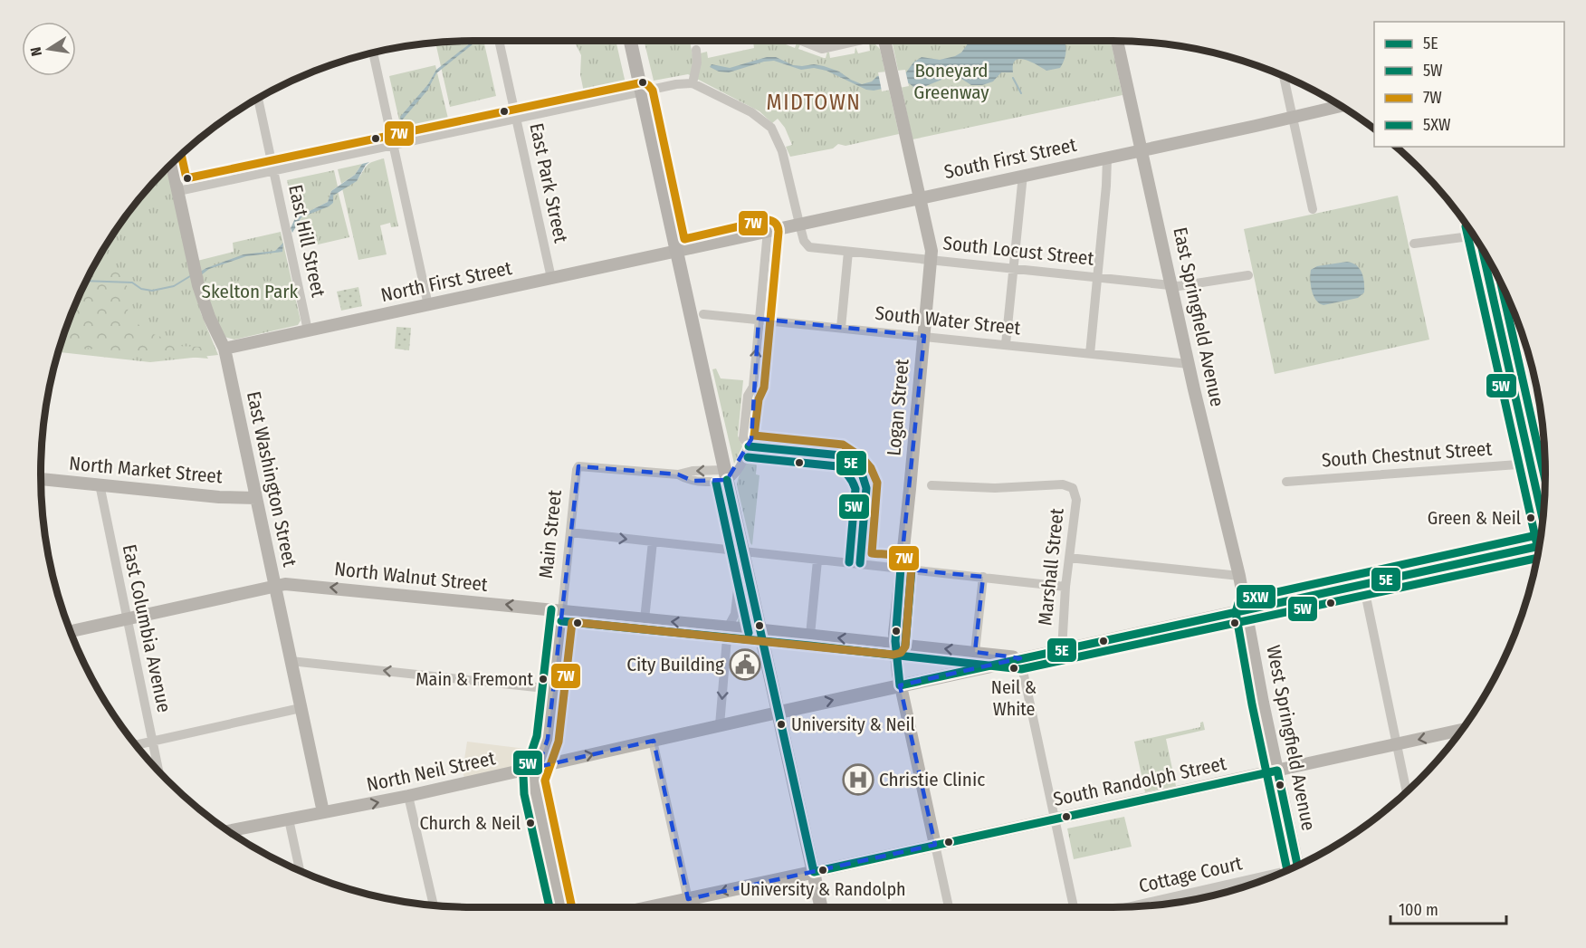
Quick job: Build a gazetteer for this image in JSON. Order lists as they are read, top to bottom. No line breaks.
{"streets":{"street":["South First Street","East Park Street","East Hill Street","South Locust Street","North First Street","East Springfield Avenue","South Water Street","Logan Street","South Chestnut Street","North Market Street","East Washington Street","Main Street","Marshall Street","North Walnut Street","East Columbia Avenue","West Springfield Avenue","North Neil Street","South Randolph Street","Cottage Court"]},"crossings":[["South First Street","South Locust Street"],["South First Street","North First Street"],["South First Street","East Springfield Avenue"],["South First Street","Logan Street"],["East Park Street","North First Street"],["East Hill Street","North First Street"],["South Locust Street","East Springfield Avenue"],["South Locust Street","Logan Street"],["North First Street","East Washington Street"],["East Springfield Avenue","South Water Street"],["East Springfield Avenue","West Springfield Avenue"],["South Water Street","Logan Street"],["Logan Street","South Randolph Street"],["North Market Street","East Washington Street"],["North Market Street","East Columbia Avenue"],["East Washington Street","North Walnut Street"],["East Washington Street","North Neil Street"],["Main Street","North Walnut Street"],["Main Street","North Neil Street"],["North Walnut Street","East Columbia Avenue"],["West Springfield Avenue","South Randolph Street"]],"one_way":["North Neil Street"],"districts":["MIDTOWN"],"parks":["Boneyard Greenway","Skelton Park"],"places":{"other":["Green & Neil","Neil & White","Main & Fremont","University & Neil","Church & Neil","University & Randolph"],"public building":["City Building"],"hospital":["Christie Clinic"]},"lines":["transit line 7W","transit line 5W","transit line 5E","transit line 5XW"],"legend":["5E","5W","7W","5XW"],"scale_bar":"100 m","north":"left"}
